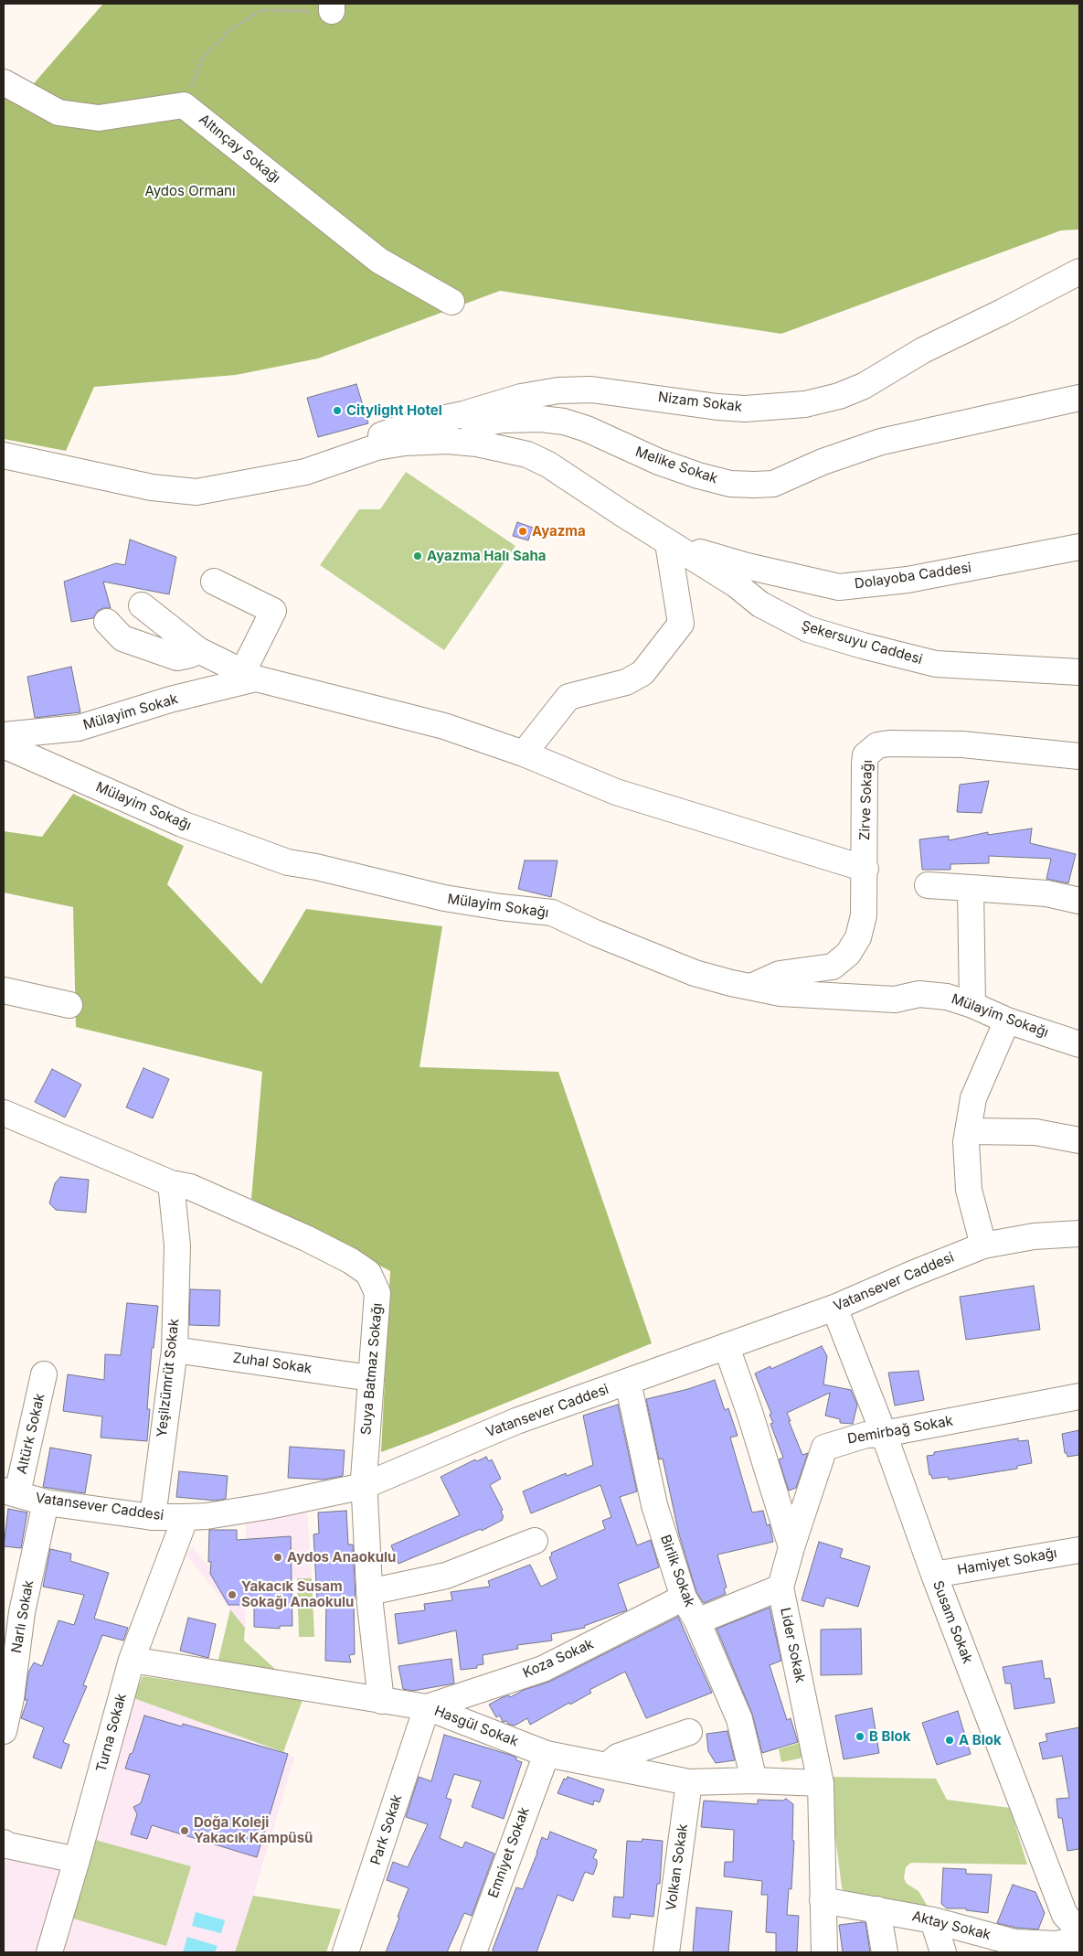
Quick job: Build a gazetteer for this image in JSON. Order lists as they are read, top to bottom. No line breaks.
{"streets":{"street":["Altınçay Sokağı","Nizam Sokak","Melike Sokak","Dolayoba Caddesi","Şekersuyu Caddesi","Mülayim Sokak","Zirve Sokağı","Mülayim Sokağı","Vatansever Caddesi","Zuhal Sokak","Suya Batmaz Sokağı","Yeşilzümrüt Sokak","Demirbağ Sokak","Altürk Sokak","Hamiyet Sokağı","Birlik Sokak","Narlı Sokak","Susam Sokak","Lider Sokak","Koza Sokak","Hasgül Sokak","Turna Sokak","Park Sokak","Emniyet Sokak","Volkan Sokak","Aktay Sokak"]},"crossings":[["Melike Sokak","Şekersuyu Caddesi"],["Dolayoba Caddesi","Şekersuyu Caddesi"],["Zirve Sokağı","Mülayim Sokağı"],["Vatansever Caddesi","Suya Batmaz Sokağı"],["Vatansever Caddesi","Yeşilzümrüt Sokak"],["Vatansever Caddesi","Altürk Sokak"],["Vatansever Caddesi","Birlik Sokak"],["Vatansever Caddesi","Narlı Sokak"],["Vatansever Caddesi","Susam Sokak"],["Vatansever Caddesi","Turna Sokak"],["Zuhal Sokak","Suya Batmaz Sokağı"],["Zuhal Sokak","Yeşilzümrüt Sokak"],["Suya Batmaz Sokağı","Yeşilzümrüt Sokak"],["Suya Batmaz Sokağı","Hasgül Sokak"],["Demirbağ Sokak","Susam Sokak"],["Demirbağ Sokak","Lider Sokak"],["Hamiyet Sokağı","Susam Sokak"],["Birlik Sokak","Koza Sokak"],["Birlik Sokak","Hasgül Sokak"],["Lider Sokak","Hasgül Sokak"],["Lider Sokak","Aktay Sokak"],["Koza Sokak","Hasgül Sokak"],["Koza Sokak","Park Sokak"],["Hasgül Sokak","Turna Sokak"],["Hasgül Sokak","Park Sokak"],["Hasgül Sokak","Emniyet Sokak"],["Hasgül Sokak","Volkan Sokak"]],"parks":["Aydos Ormanı"],"places":["Citylight Hotel","Ayazma","Ayazma Halı Saha","Aydos Anaokulu","Yakacık Susam Sokağı Anaokulu","B Blok","A Blok","Doğa Koleji Yakacık Kampüsü"]}
